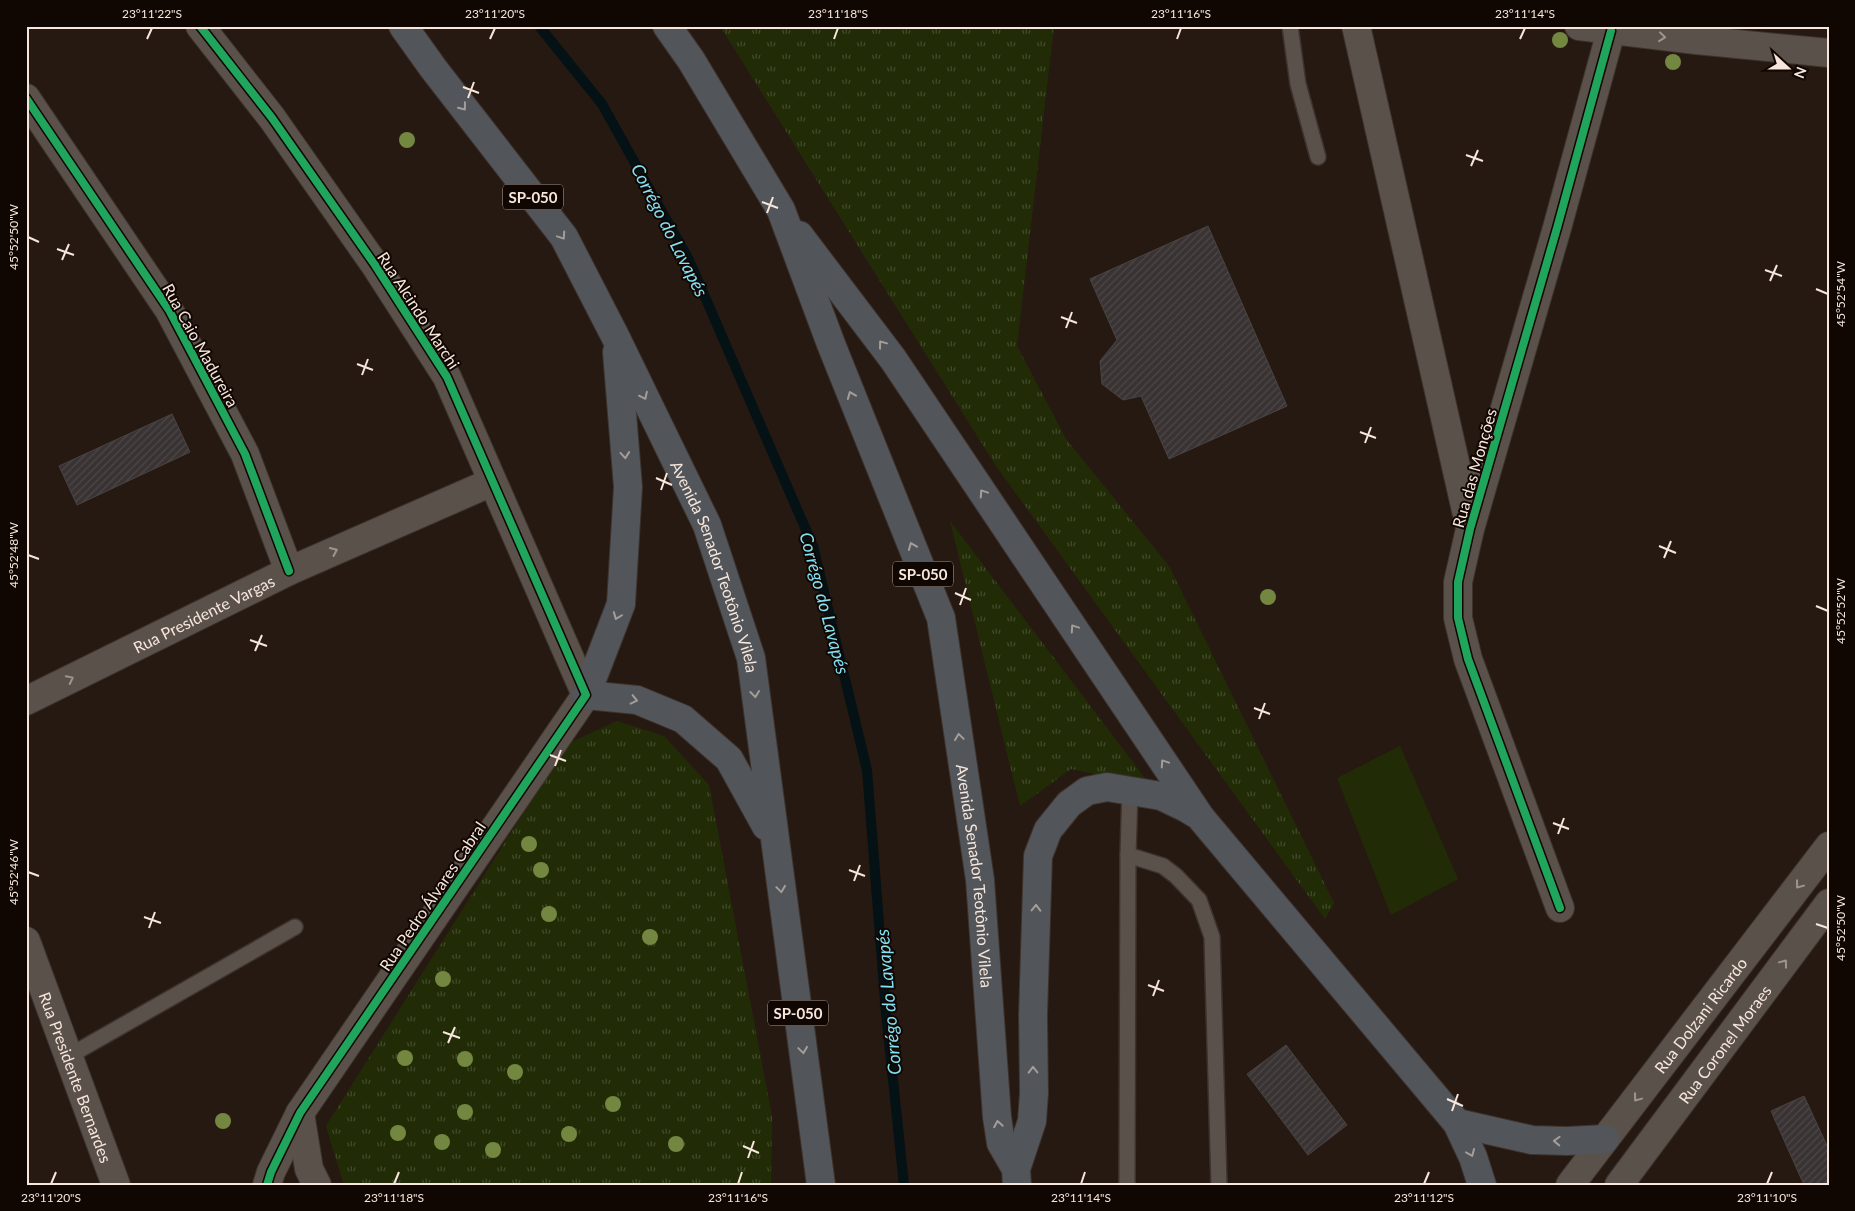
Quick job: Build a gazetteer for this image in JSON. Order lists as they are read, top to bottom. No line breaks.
{"streets":{"highway":["SP-050","Avenida Senador Teotônio Vilela"],"street":["Rua Alcindo Marchi","Rua Caio Madureira","Rua das Monções","Rua Presidente Vargas","Rua Pedro Álvares Cabral","Rua Dolzani Ricardo","Rua Coronel Moraes","Rua Presidente Bernardes"]},"crossings":[["Rua Alcindo Marchi","Rua Presidente Vargas"],["Rua Alcindo Marchi","Rua Pedro Álvares Cabral"],["Rua Caio Madureira","Rua Presidente Vargas"]],"one_way":["Rua Presidente Vargas","Rua Dolzani Ricardo","Rua Coronel Moraes"],"water":["Corrégo do Lavapés"],"north":"right","coordinates":["23°11'22\"S","23°11'20\"S","23°11'18\"S","23°11'16\"S","23°11'14\"S","45°52'50\"W","45°52'54\"W","45°52'48\"W","45°52'52\"W","45°52'46\"W","23°11'12\"S","23°11'10\"S"]}
